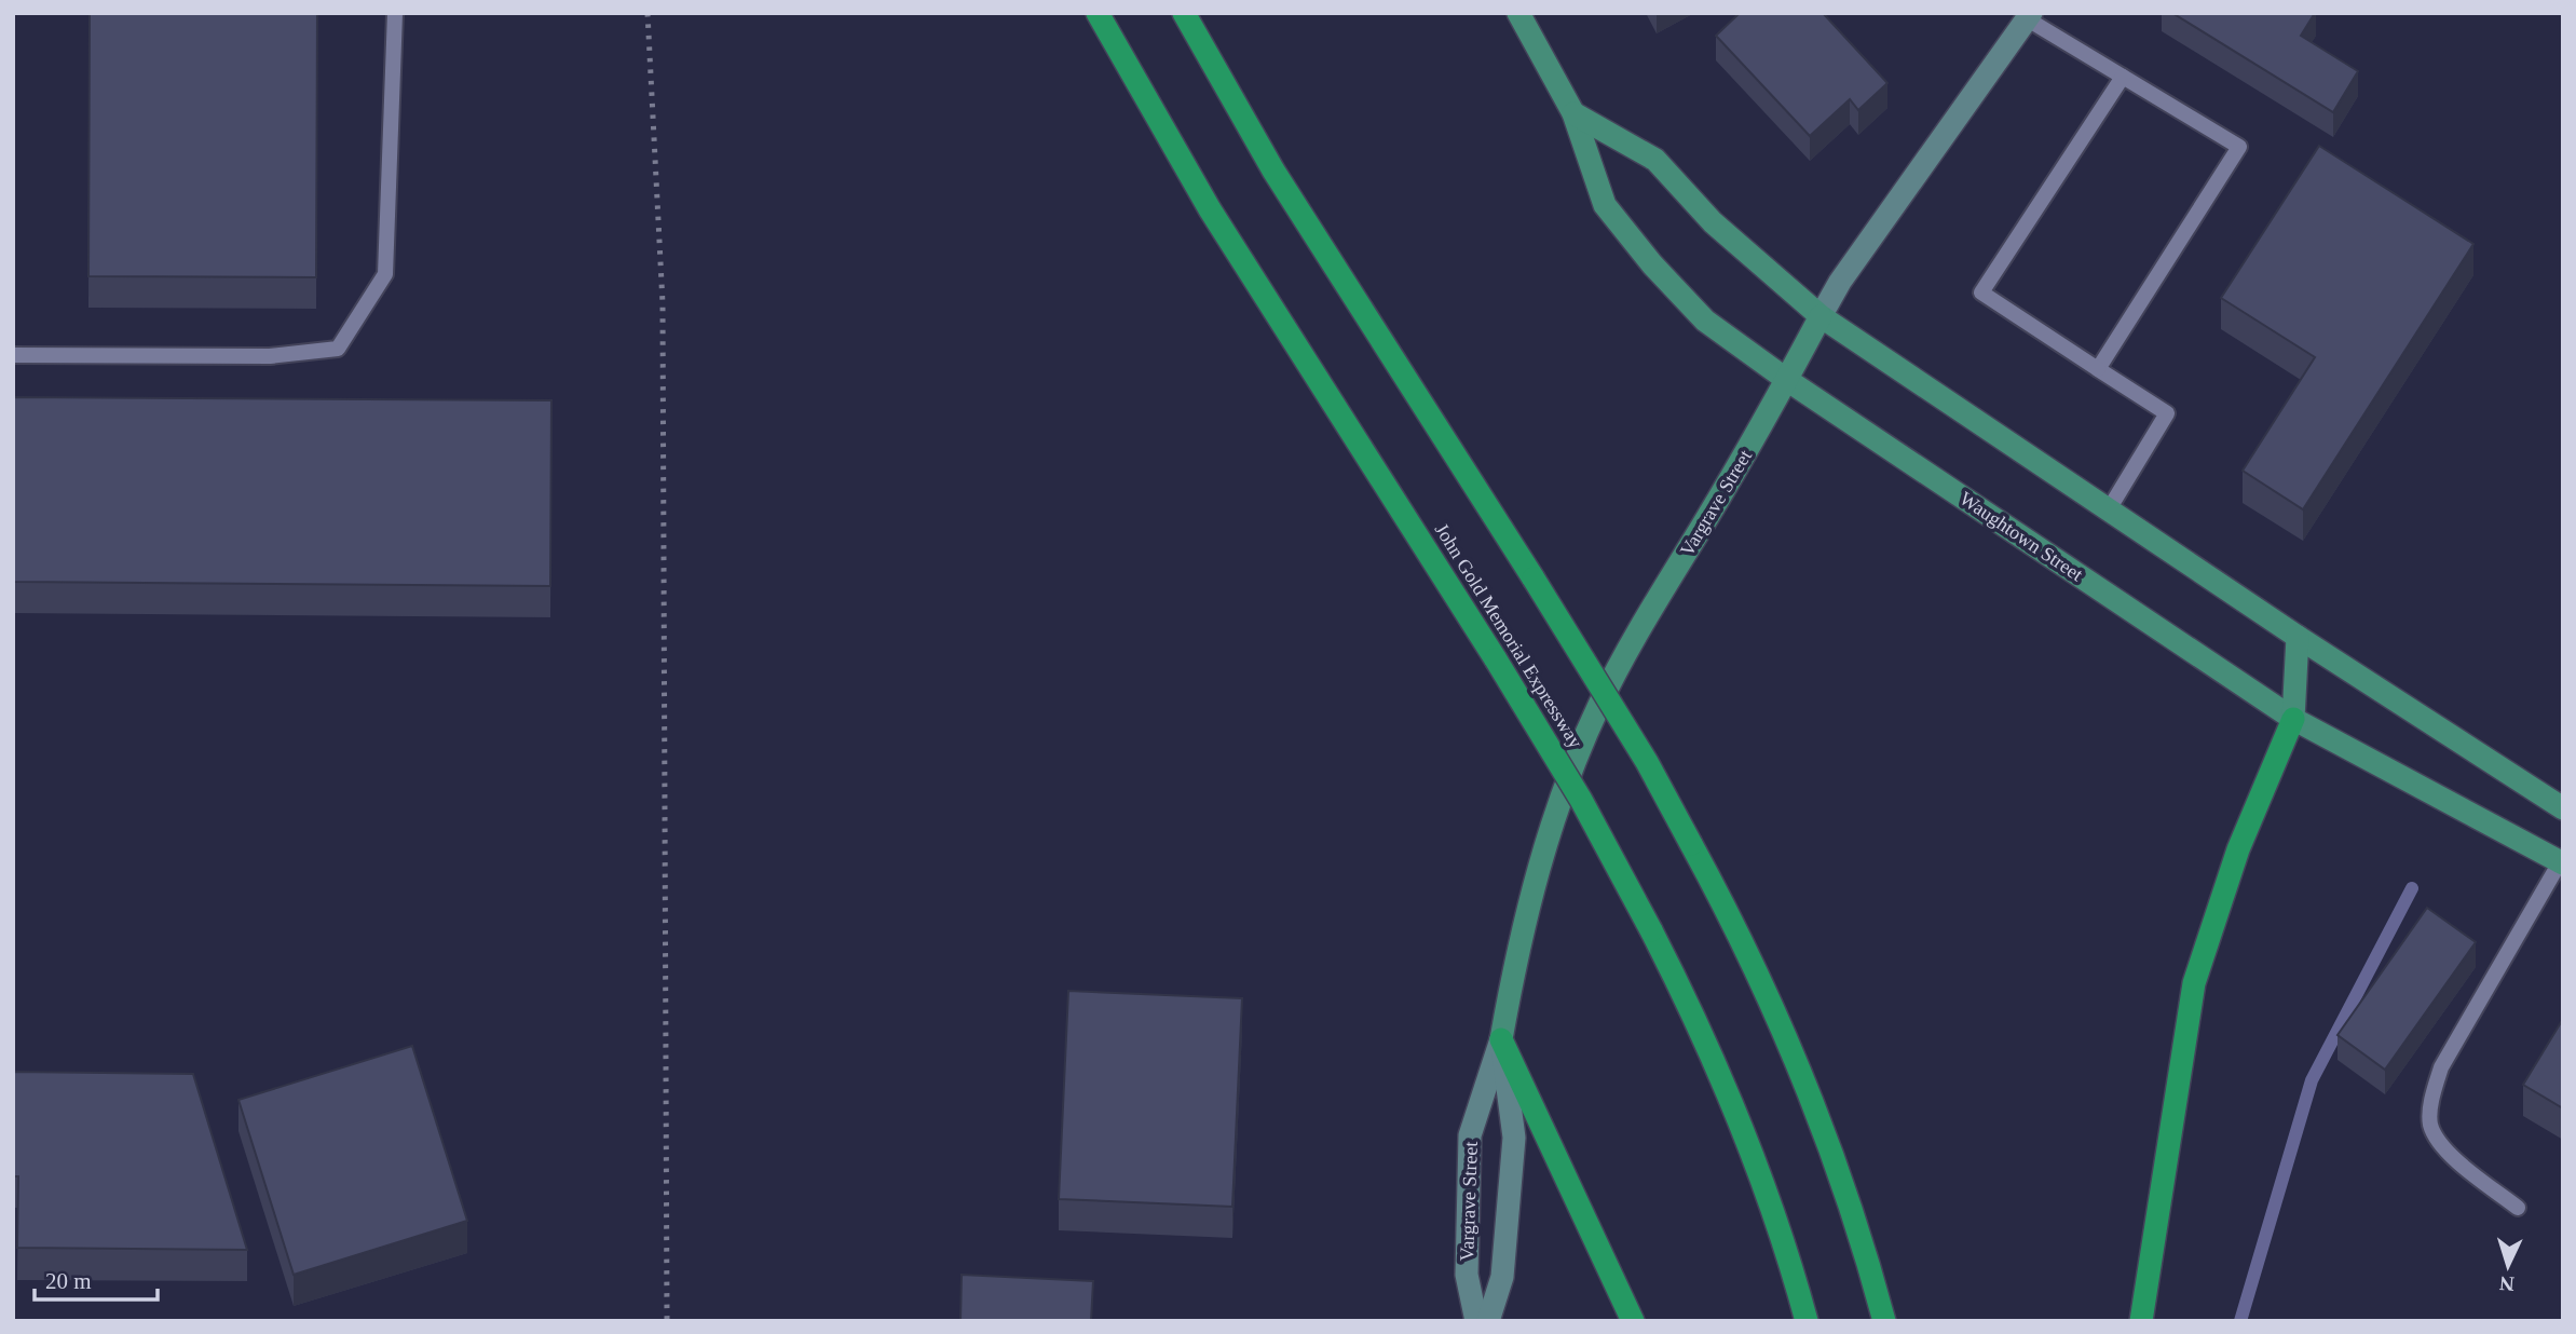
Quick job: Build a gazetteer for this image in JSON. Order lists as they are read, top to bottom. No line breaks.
{"streets":{"highway":["John Gold Memorial Expressway"],"main road":["Vargrave Street","Waughtown Street"]},"crossings":[["Vargrave Street","Waughtown Street"]],"scale_bar":"20 m","north":"bottom"}
